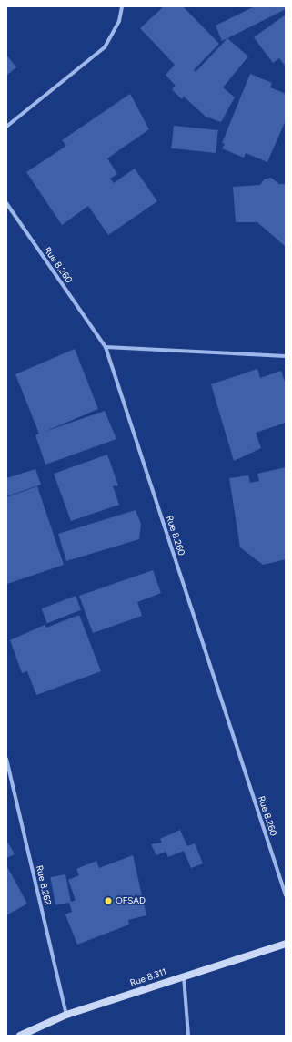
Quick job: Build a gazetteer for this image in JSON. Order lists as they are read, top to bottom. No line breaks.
{"streets":{"main road":["Rue 8.311"],"street":["Rue 8.260","Rue 8.262"]},"crossings":[["Rue 8.262","Rue 8.311"]],"places":["OFSAD"]}
